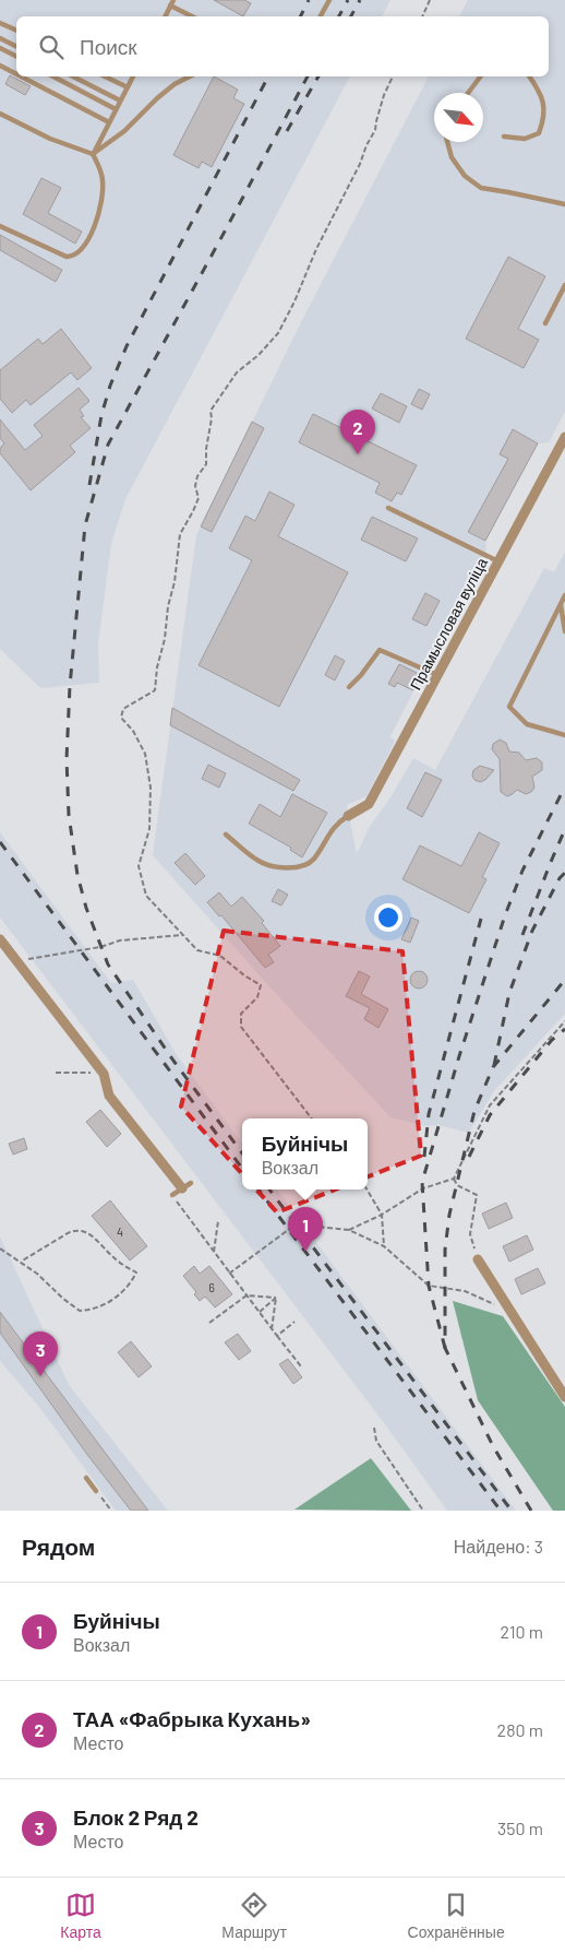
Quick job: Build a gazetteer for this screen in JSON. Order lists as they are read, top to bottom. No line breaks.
{"streets":{"street":["Прамысловая вуліца"]},"house_numbers":["4","6"],"north":"bottom right","page":{"search":"Поиск","pins":["2","1","3"],"popup":["Буйнічы","Вокзал"],"heading":["Рядом","Найдено: 3"],"list":[{"mark":"1","name":"Буйнічы","note":"Вокзал","value":"210 m"},{"mark":"2","name":"ТАА «Фабрыка Кухань»","note":"Место","value":"280 m"},{"mark":"3","name":"Блок 2 Ряд 2","note":"Место","value":"350 m"}],"nav":["Карта","Маршрут","Сохранённые"]}}
